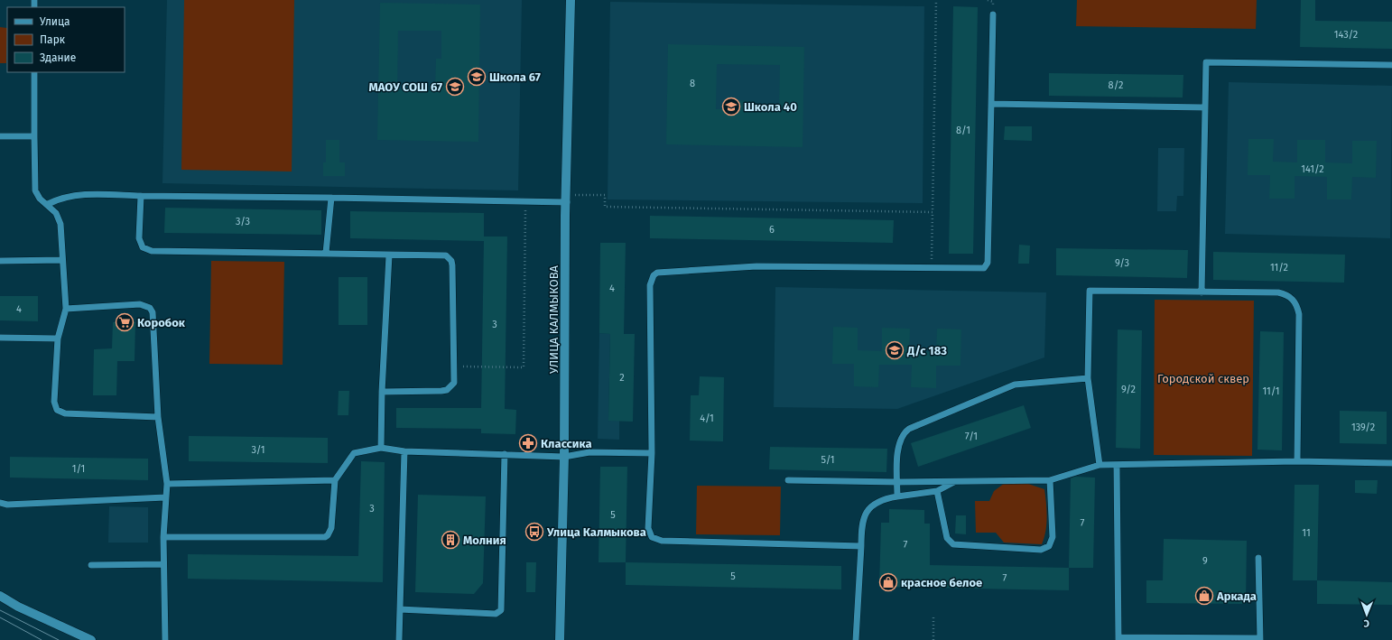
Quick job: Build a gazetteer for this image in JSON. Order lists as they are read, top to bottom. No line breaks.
{"streets":{"main road":["УЛИЦА КАЛМЫКОВА"]},"parks":["Городской сквер"],"places":{"school or university":["Школа 67","МАОУ СОШ 67","Школа 40","Д/с 183"],"supermarket":["Коробок"],"pharmacy":["Классика"],"bus stop":["Улица Калмыкова"],"building":["Молния"],"shop":["красное белое","Аркада"]},"house_numbers":["143/2","8","8/2","8/1","141/2","3/3","6","9/3","11/2","4","4","3","2","9/2","11/1","4/1","139/2","7/1","3/1","5/1","1/1","3","5","7","11","7","9","5","7"],"legend":["Улица","Парк","Здание"],"north":"bottom"}
